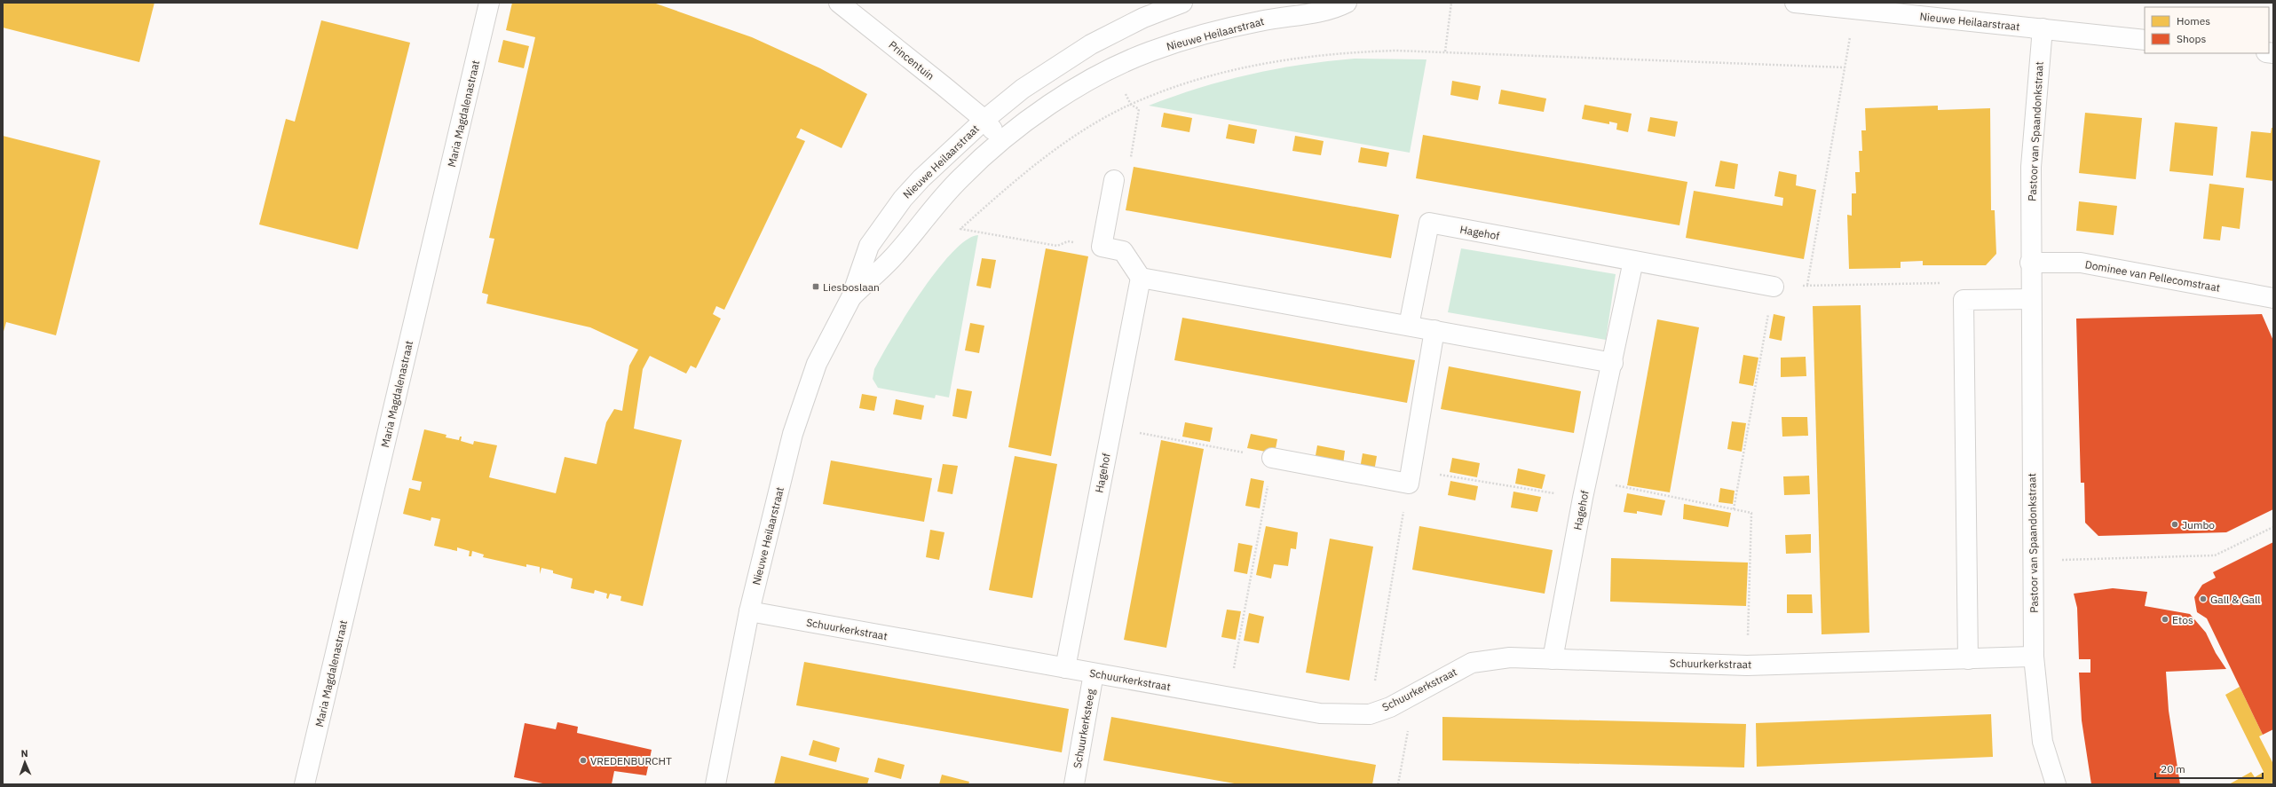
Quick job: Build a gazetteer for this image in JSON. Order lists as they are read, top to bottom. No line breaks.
{"streets":{"street":["Nieuwe Heilaarstraat","Princentuin","Maria Magdalenastraat","Pastoor van Spaandonkstraat","Hagehof","Dominee van Pellecomstraat","Schuurkerkstraat","Schuurkerksteeg"]},"crossings":[["Nieuwe Heilaarstraat","Princentuin"],["Nieuwe Heilaarstraat","Pastoor van Spaandonkstraat"],["Nieuwe Heilaarstraat","Schuurkerkstraat"],["Pastoor van Spaandonkstraat","Dominee van Pellecomstraat"],["Pastoor van Spaandonkstraat","Schuurkerkstraat"],["Hagehof","Schuurkerkstraat"],["Schuurkerkstraat","Schuurkerksteeg"]],"places":{"transit":["Liesboslaan"],"other":["Jumbo","Gall & Gall","Etos","VREDENBURCHT"]},"legend":["Homes","Shops"],"scale_bar":"20 m","north":"top"}
